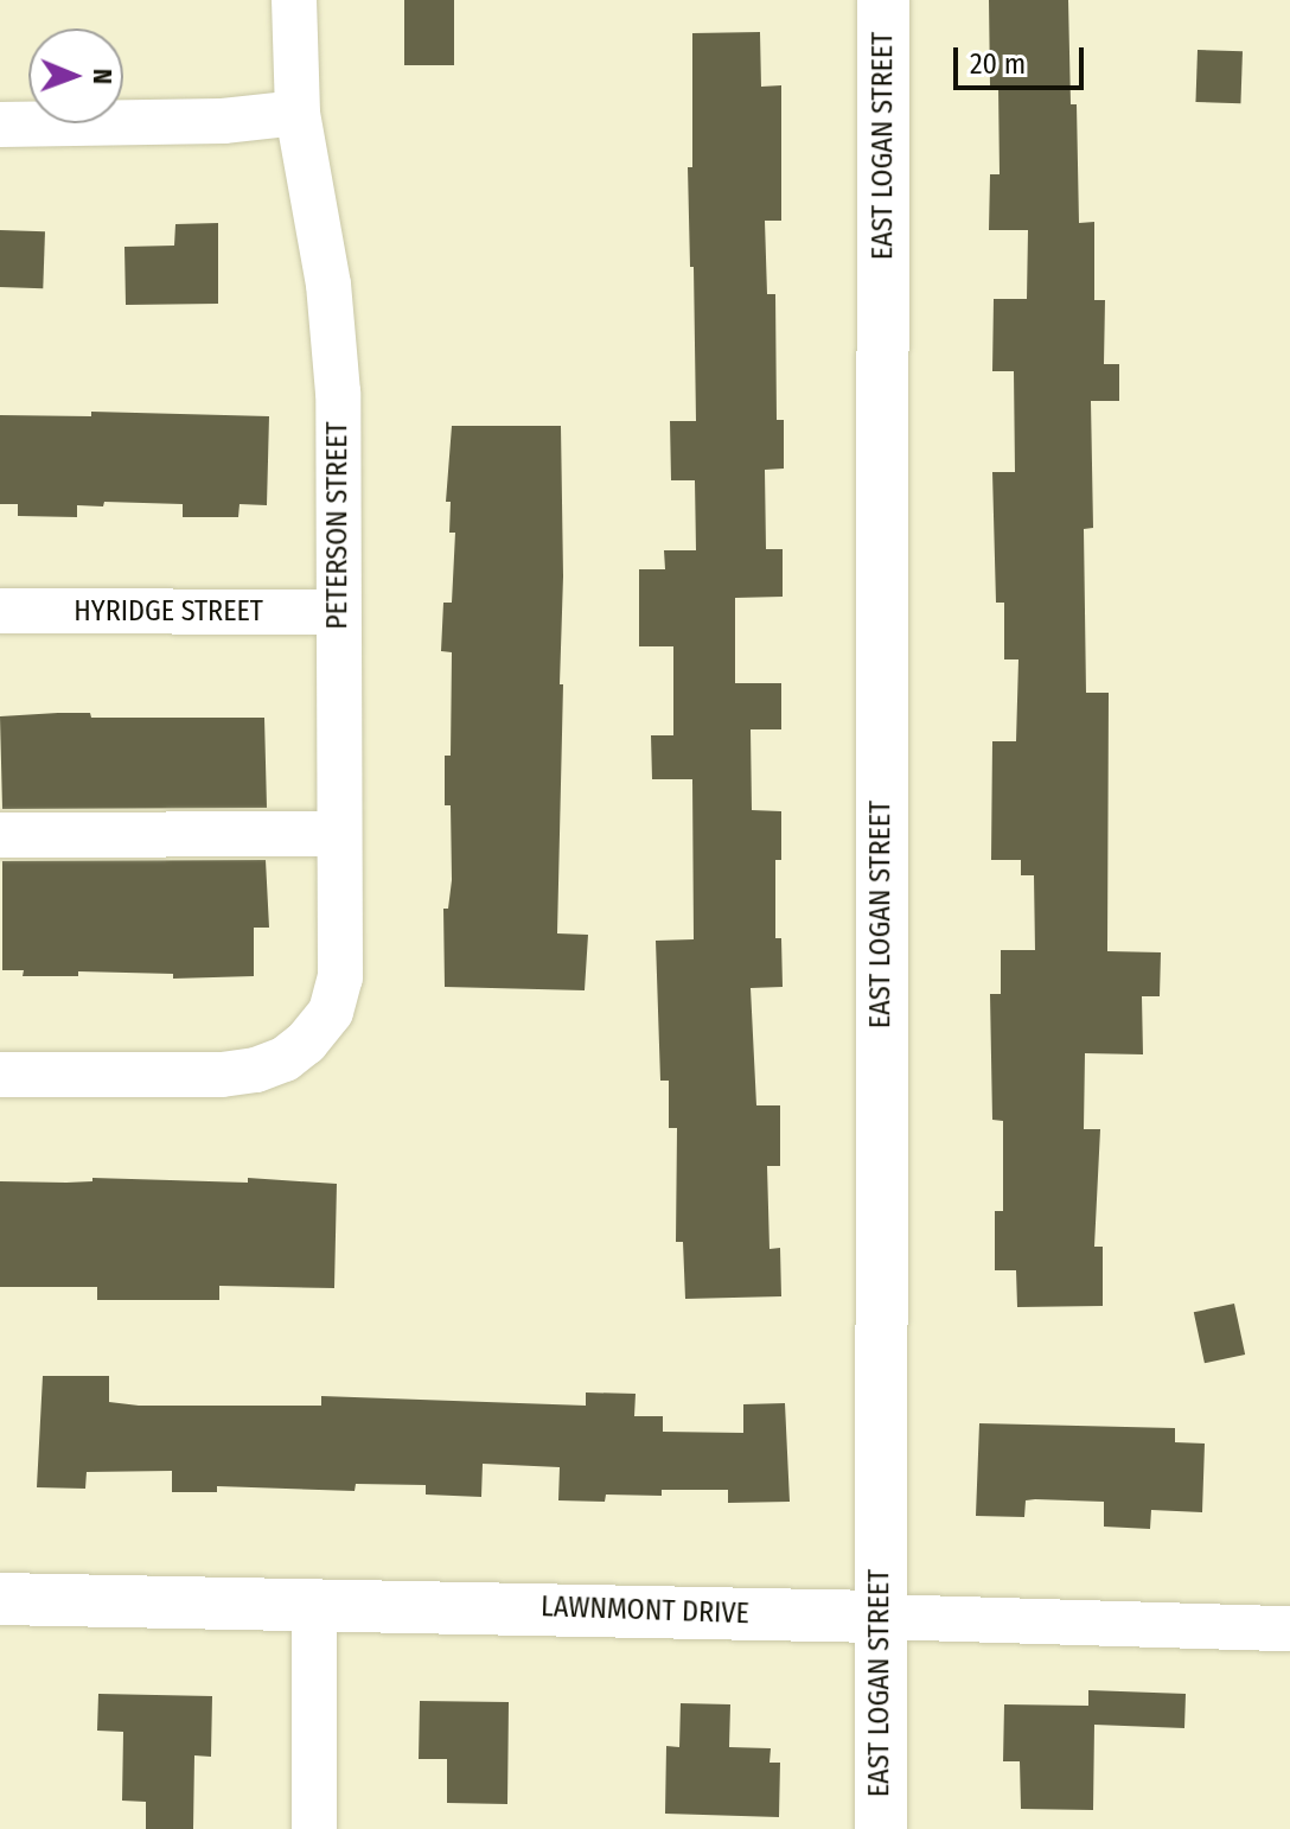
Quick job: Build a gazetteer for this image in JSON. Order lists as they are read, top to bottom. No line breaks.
{"streets":{"street":["EAST LOGAN STREET","PETERSON STREET","HYRIDGE STREET","LAWNMONT DRIVE"]},"crossings":[["EAST LOGAN STREET","LAWNMONT DRIVE"],["PETERSON STREET","HYRIDGE STREET"]],"scale_bar":"20 m","north":"right"}
